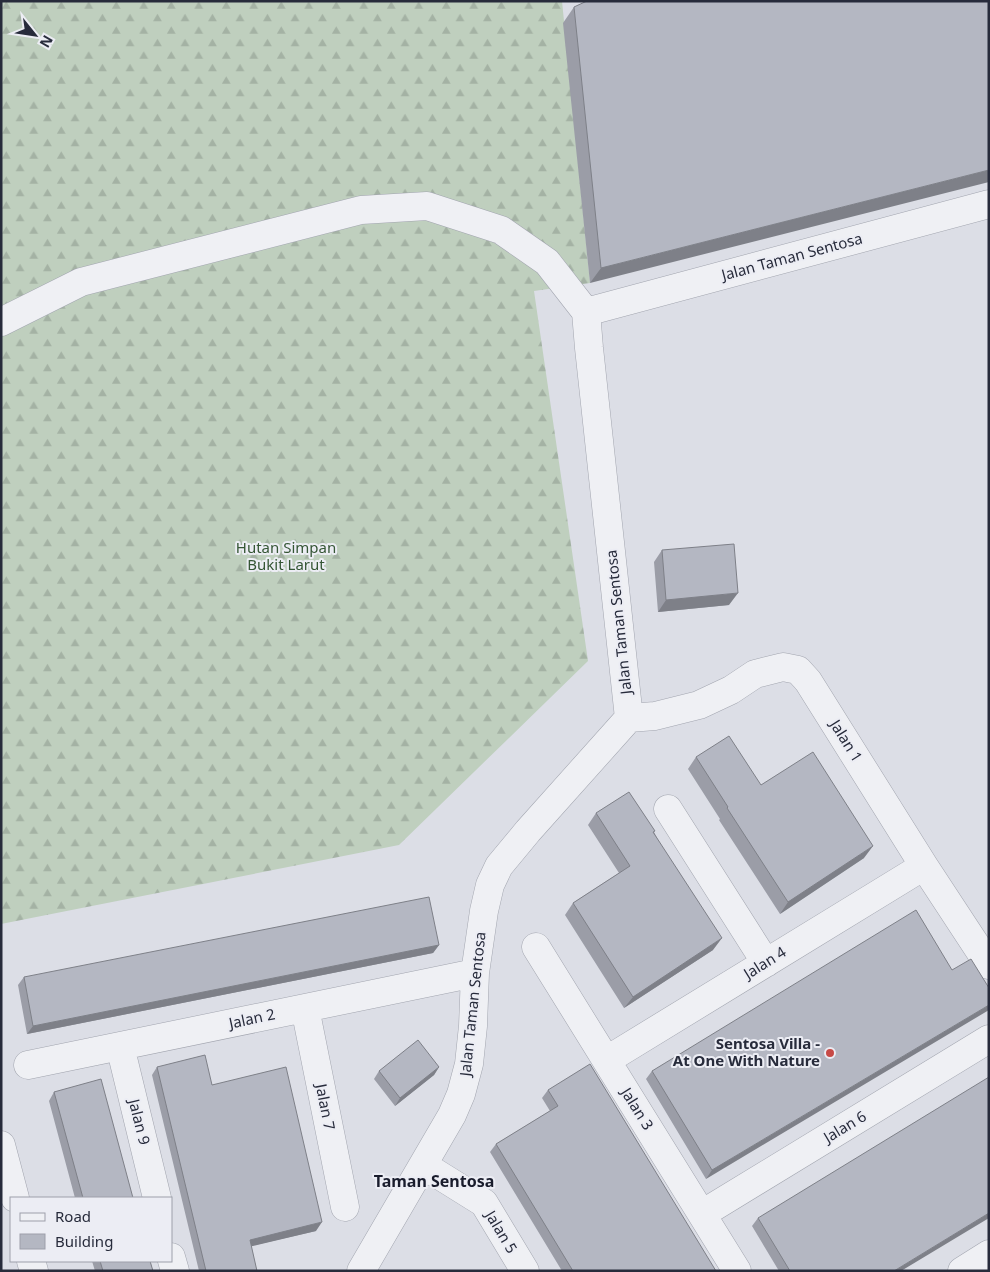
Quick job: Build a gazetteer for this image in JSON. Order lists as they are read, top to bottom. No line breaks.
{"streets":{"street":["Jalan Taman Sentosa","Jalan 1","Jalan 4","Jalan 2","Jalan 7","Jalan 3","Jalan 9","Jalan 6","Jalan 5"]},"crossings":[["Jalan Taman Sentosa","Jalan 1"],["Jalan Taman Sentosa","Jalan 2"],["Jalan Taman Sentosa","Jalan 5"],["Jalan 1","Jalan 4"],["Jalan 4","Jalan 3"],["Jalan 2","Jalan 7"],["Jalan 2","Jalan 9"],["Jalan 3","Jalan 6"]],"districts":["Taman Sentosa"],"parks":["Hutan Simpan Bukit Larut"],"places":["Sentosa Villa - At One With Nature"],"legend":["Road","Building"],"north":"bottom right"}
